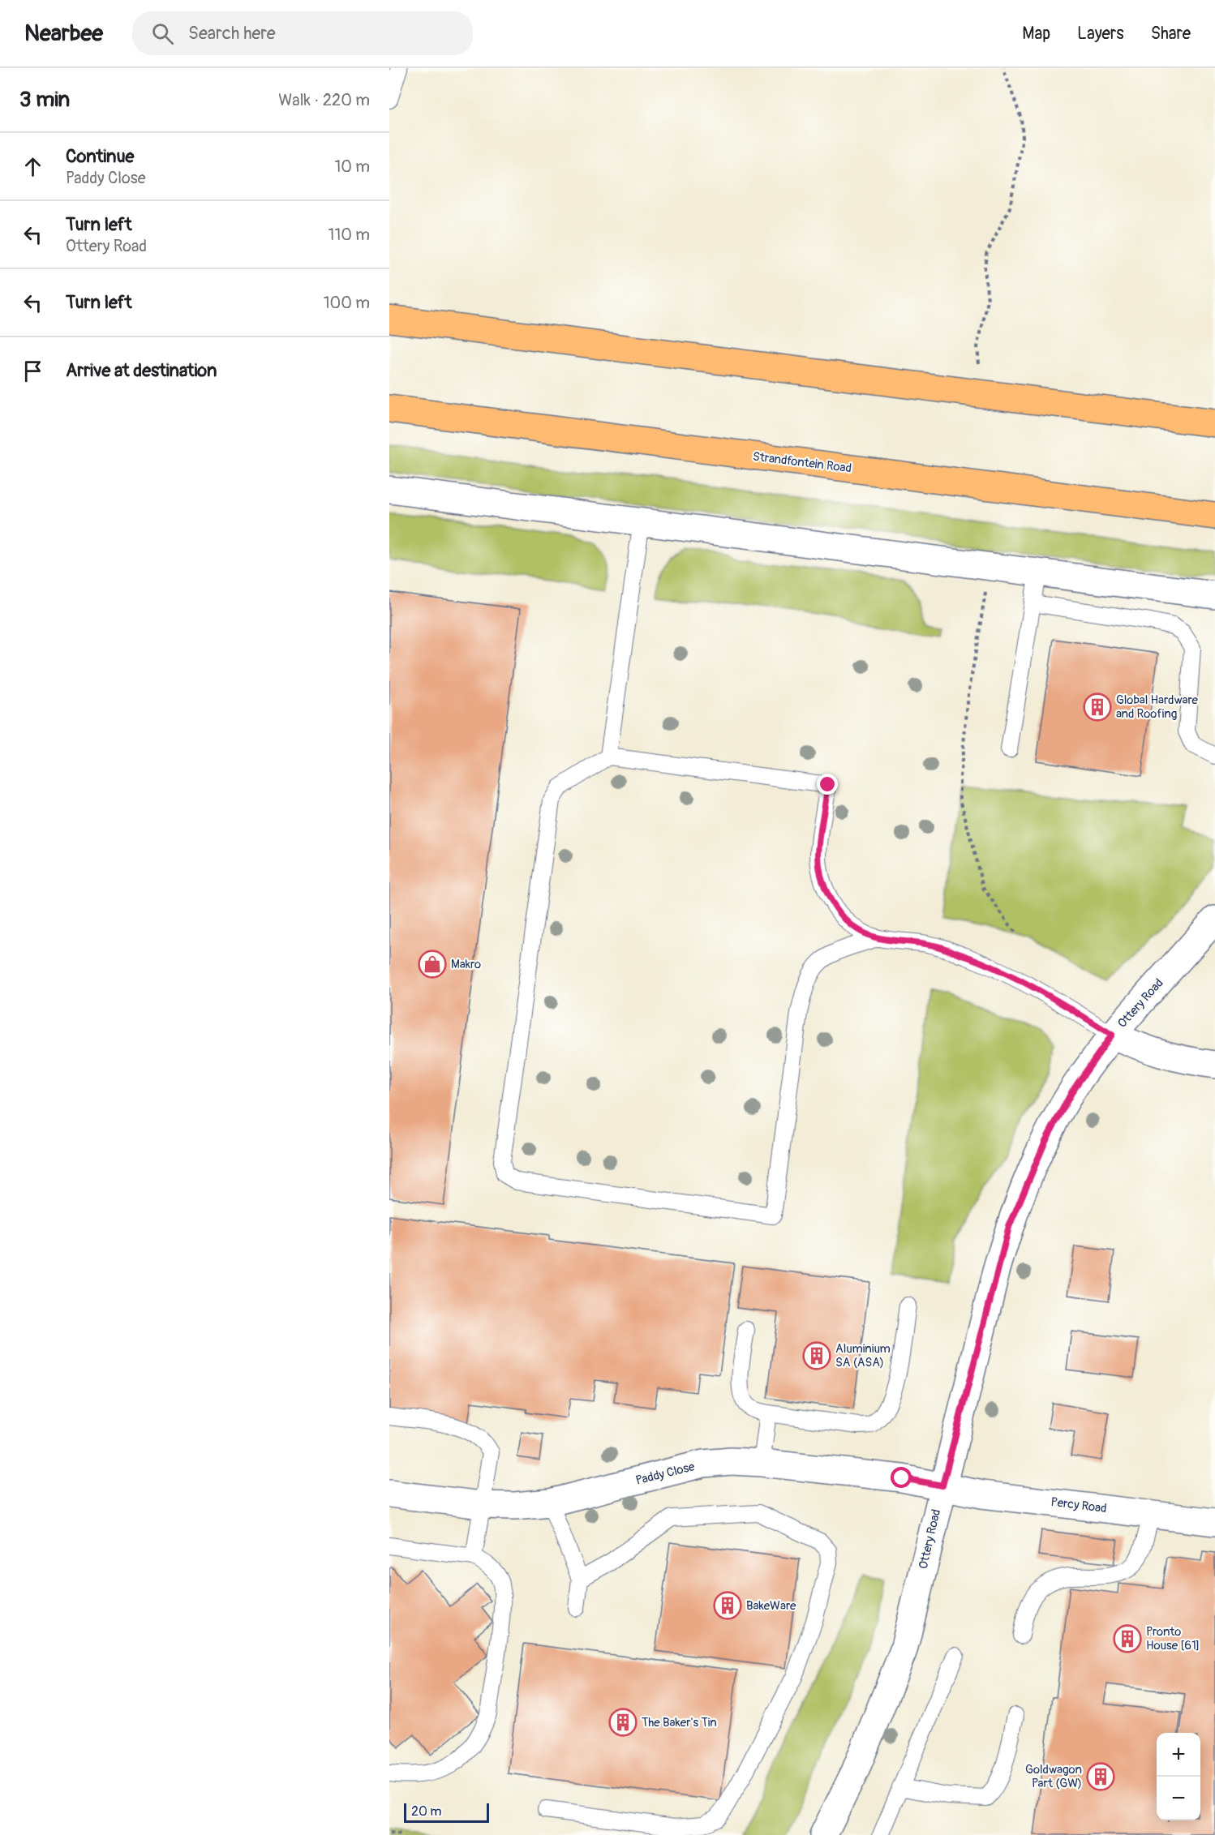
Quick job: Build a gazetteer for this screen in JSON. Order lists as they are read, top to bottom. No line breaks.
{"streets":{"main road":["Strandfontein Road"],"street":["Ottery Road","Paddy Close","Percy Road"]},"crossings":[["Ottery Road","Paddy Close"],["Ottery Road","Percy Road"],["Paddy Close","Percy Road"]],"places":{"building":["Global Hardware and Roofing","Aluminium SA (ASA)","BakeWare","Pronto House [61]","The Baker's Tin","Goldwagon Part (GW)"],"shop":["Makro"]},"scale_bar":"20 m","page":{"header":"Nearbee","search":"Search here","nav":["Map","Layers","Share"],"heading":["3 min","Walk · 220 m"],"list":[["Continue","Paddy Close","10 m"],["Turn left","Ottery Road","110 m"],["Turn left","100 m"],"Arrive at destination"],"map_buttons":["+","−"],"scale":"20 m"}}
